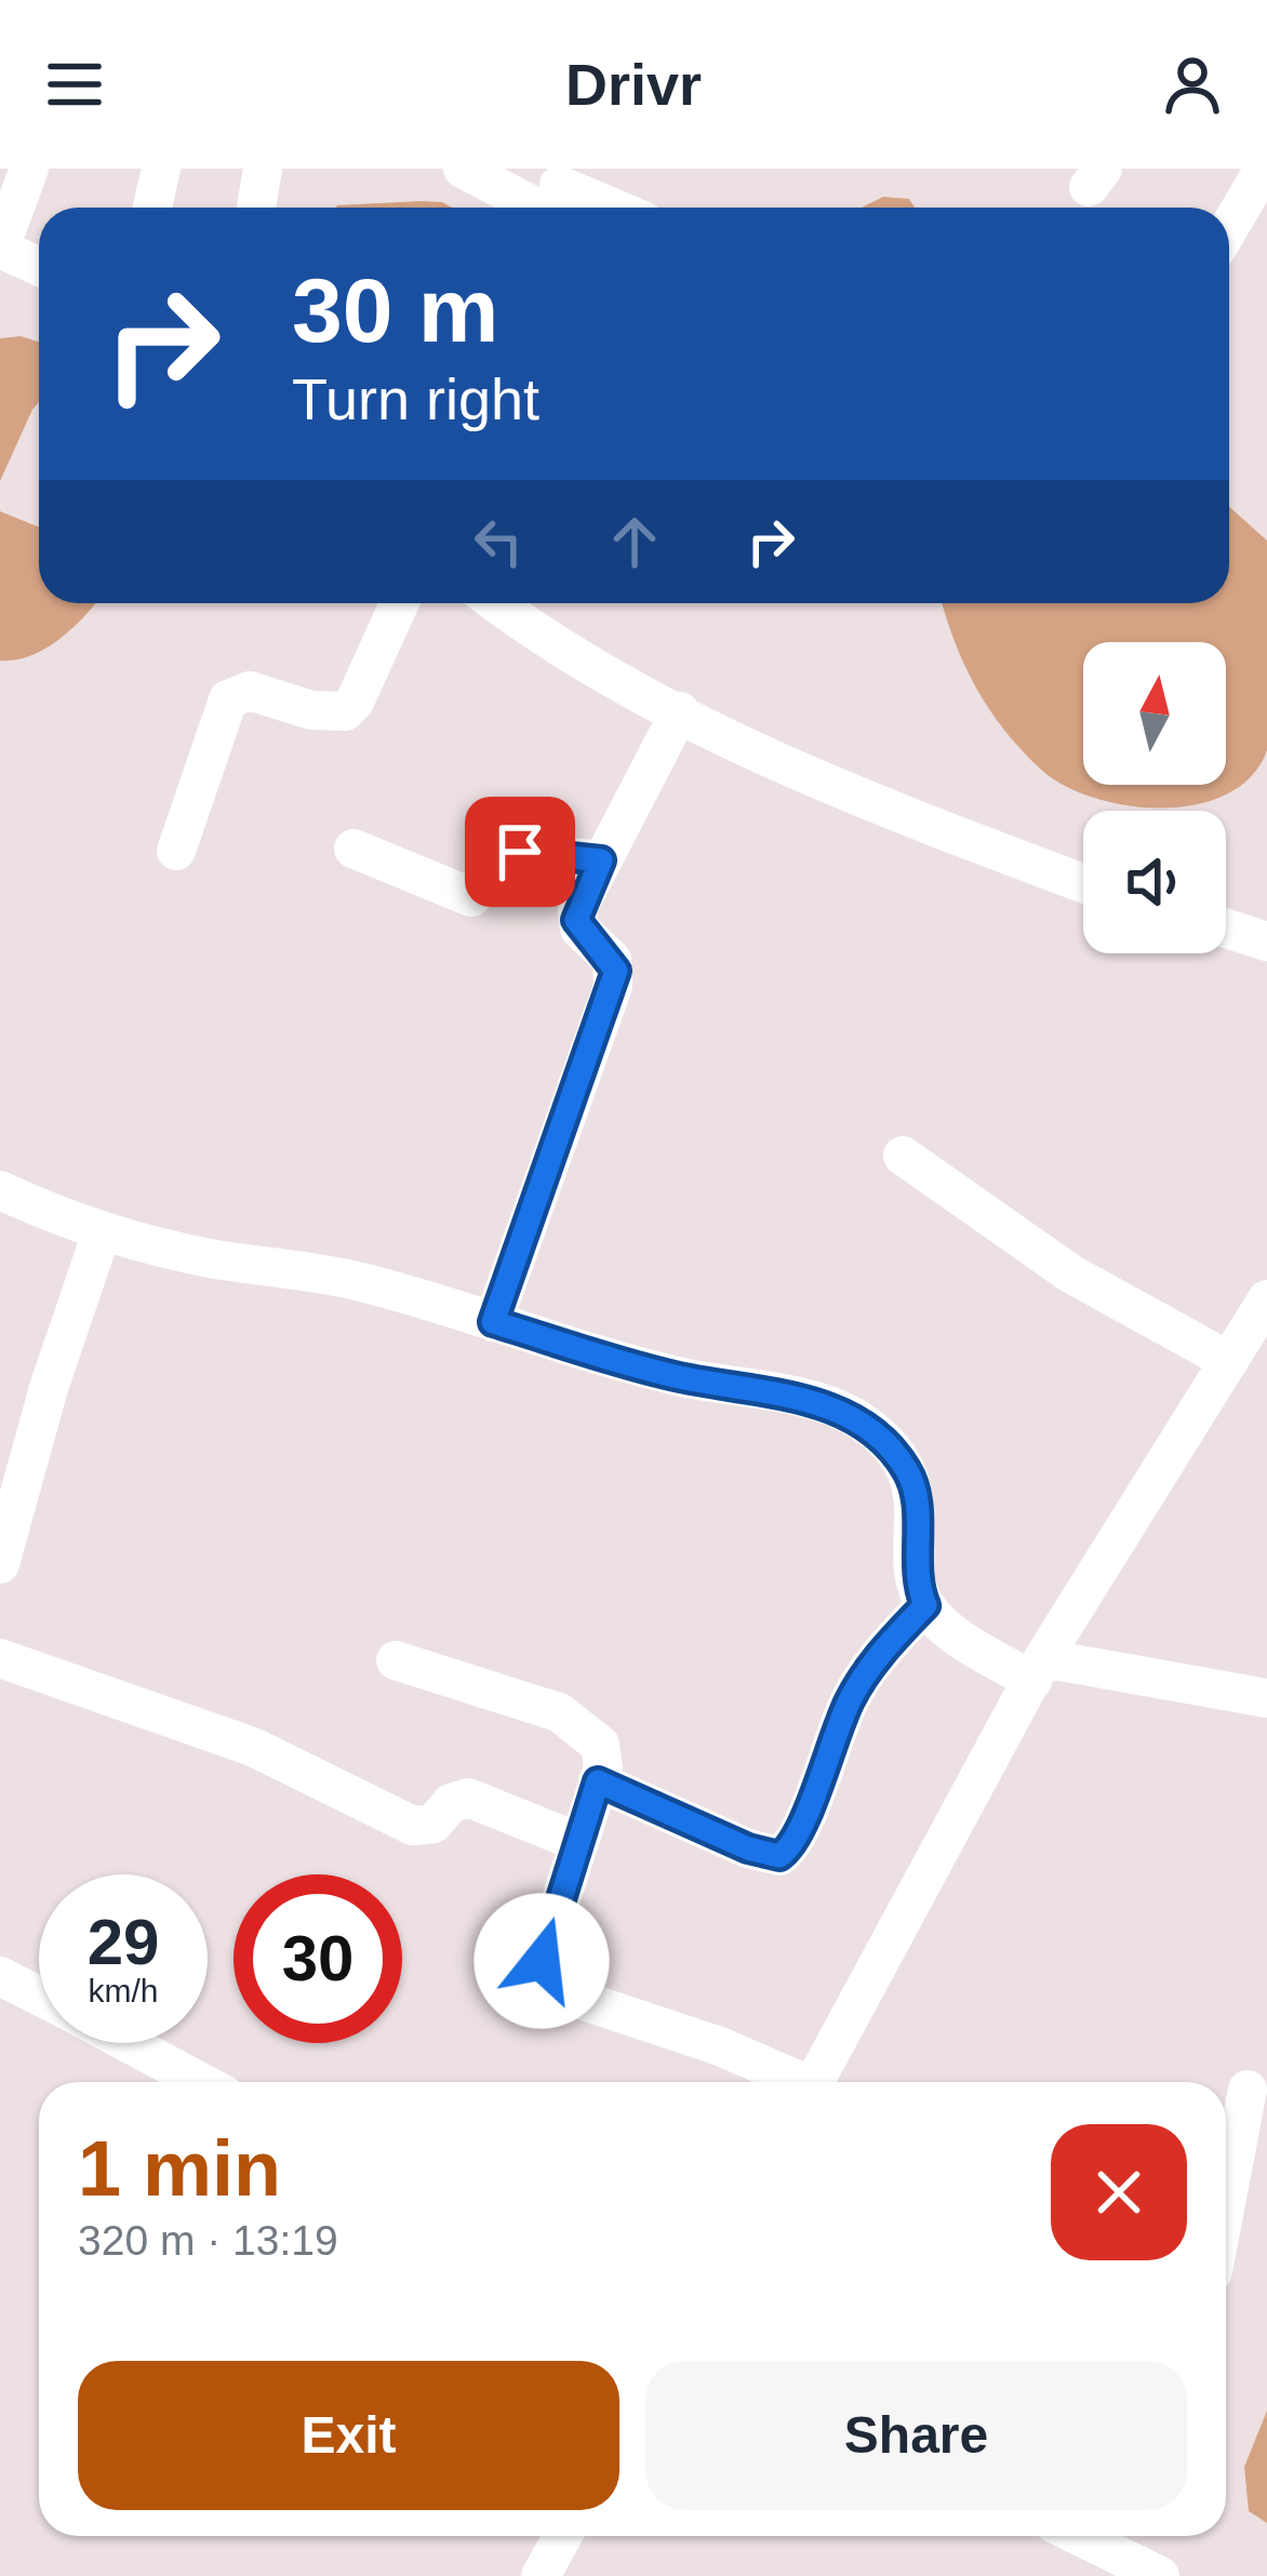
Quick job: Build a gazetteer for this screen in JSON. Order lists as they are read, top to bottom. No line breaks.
{"north":"top","page":{"header":"Drivr","turn":["30 m","Turn right"],"speed":"29 km/h","limit":"30","heading":["1 min","320 m · 13:19"],"buttons":["Exit","Share"]}}
